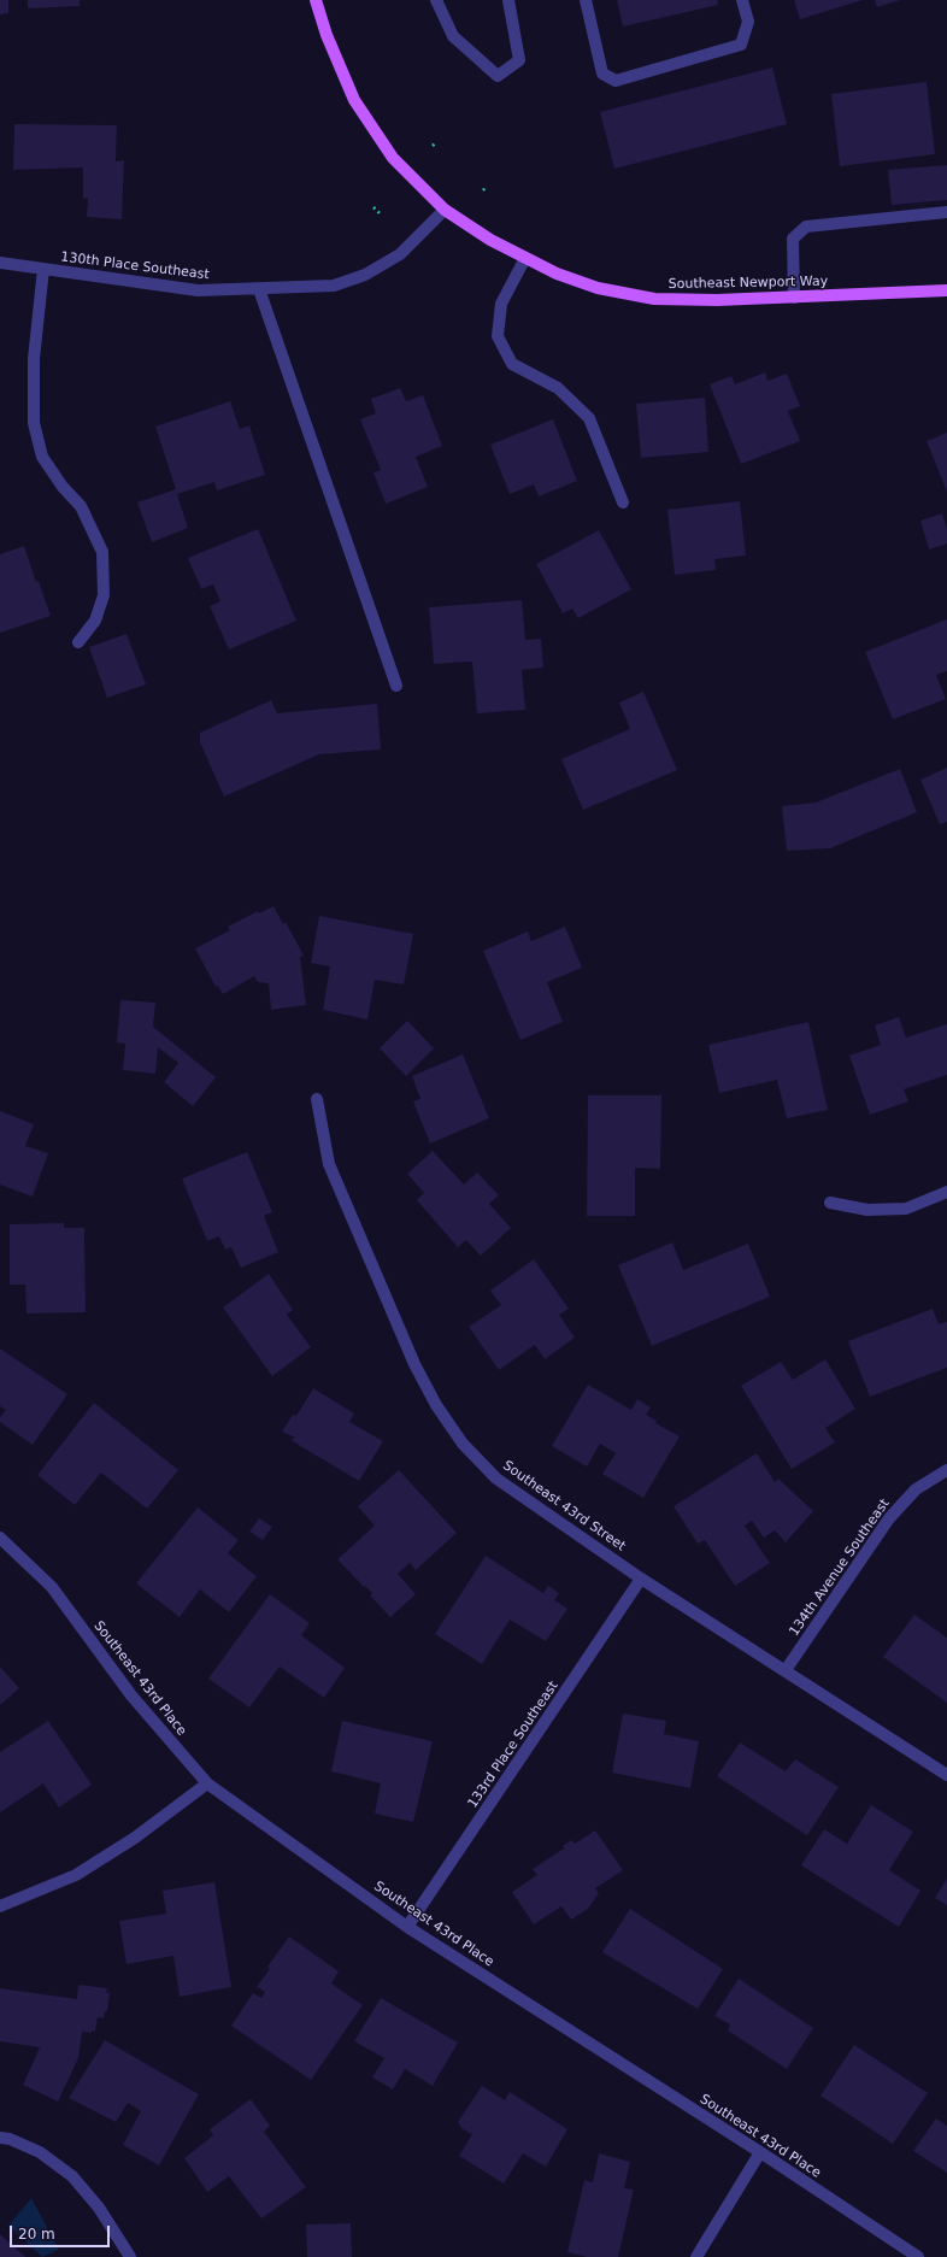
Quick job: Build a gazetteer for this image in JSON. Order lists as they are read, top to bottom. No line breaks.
{"streets":{"main road":["Southeast Newport Way"],"street":["130th Place Southeast","Southeast 43rd Street","134th Avenue Southeast","Southeast 43rd Place","133rd Place Southeast"]},"crossings":[["130th Place Southeast","Southeast Newport Way"],["Southeast 43rd Street","134th Avenue Southeast"],["Southeast 43rd Street","133rd Place Southeast"],["Southeast 43rd Place","133rd Place Southeast"]],"scale_bar":"20 m"}
